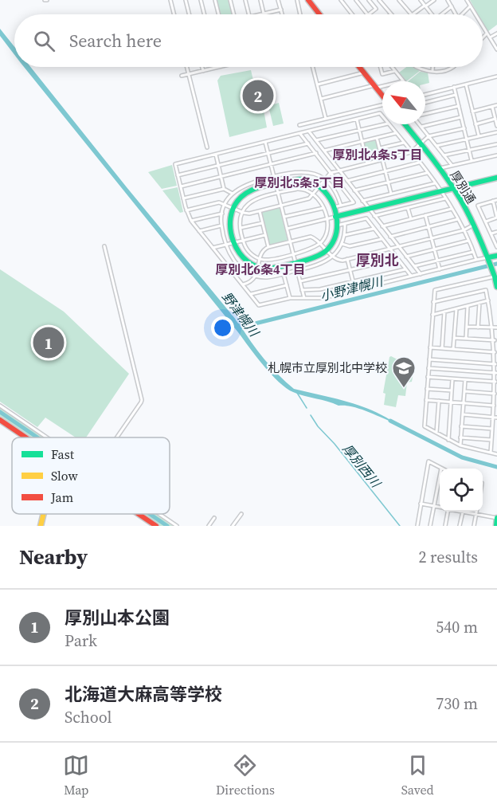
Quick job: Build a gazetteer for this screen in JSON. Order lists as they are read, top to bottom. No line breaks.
{"streets":{"street":["厚別通"]},"districts":["厚別北4条5丁目","厚別北5条5丁目","厚別北","厚別北6条4丁目"],"water":["小野津幌川","野津幌川","厚別西川"],"places":{"school or university":["札幌市立厚別北中学校"]},"legend":["Fast","Slow","Jam"],"north":"top left","page":{"search":"Search here","pins":["2","1"],"heading":["Nearby","2 results"],"list":[{"mark":"1","name":"厚別山本公園","note":"Park","value":"540 m"},{"mark":"2","name":"北海道大麻高等学校","note":"School","value":"730 m"}],"nav":["Map","Directions","Saved"]}}
